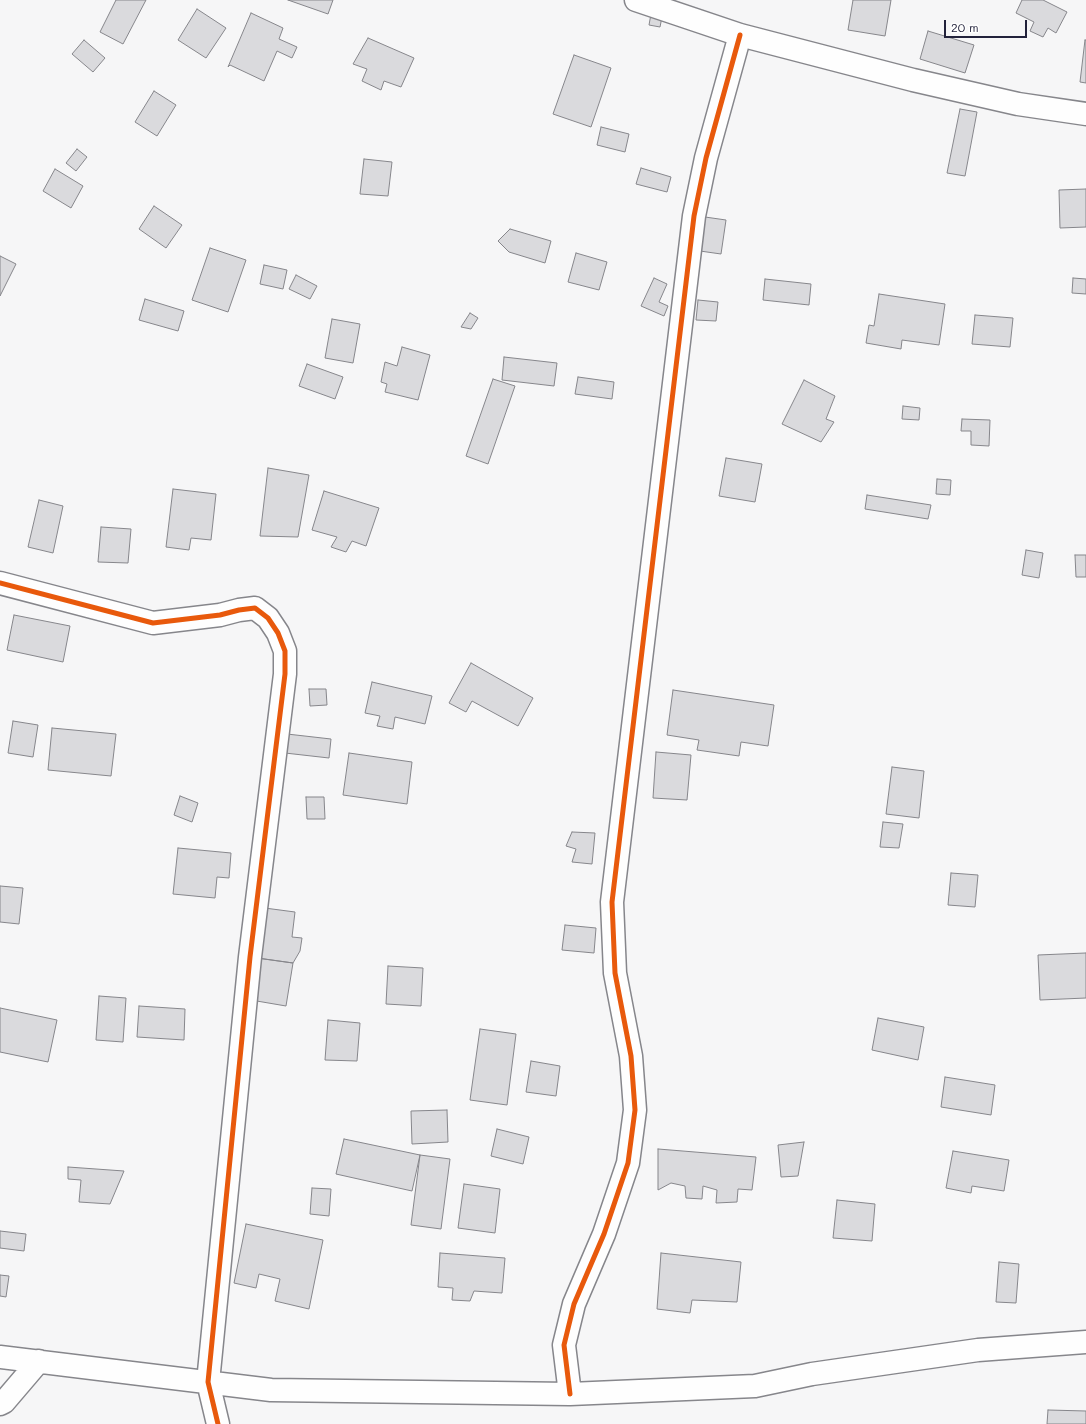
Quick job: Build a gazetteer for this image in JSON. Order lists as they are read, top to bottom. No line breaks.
{"scale_bar":"20 m"}
